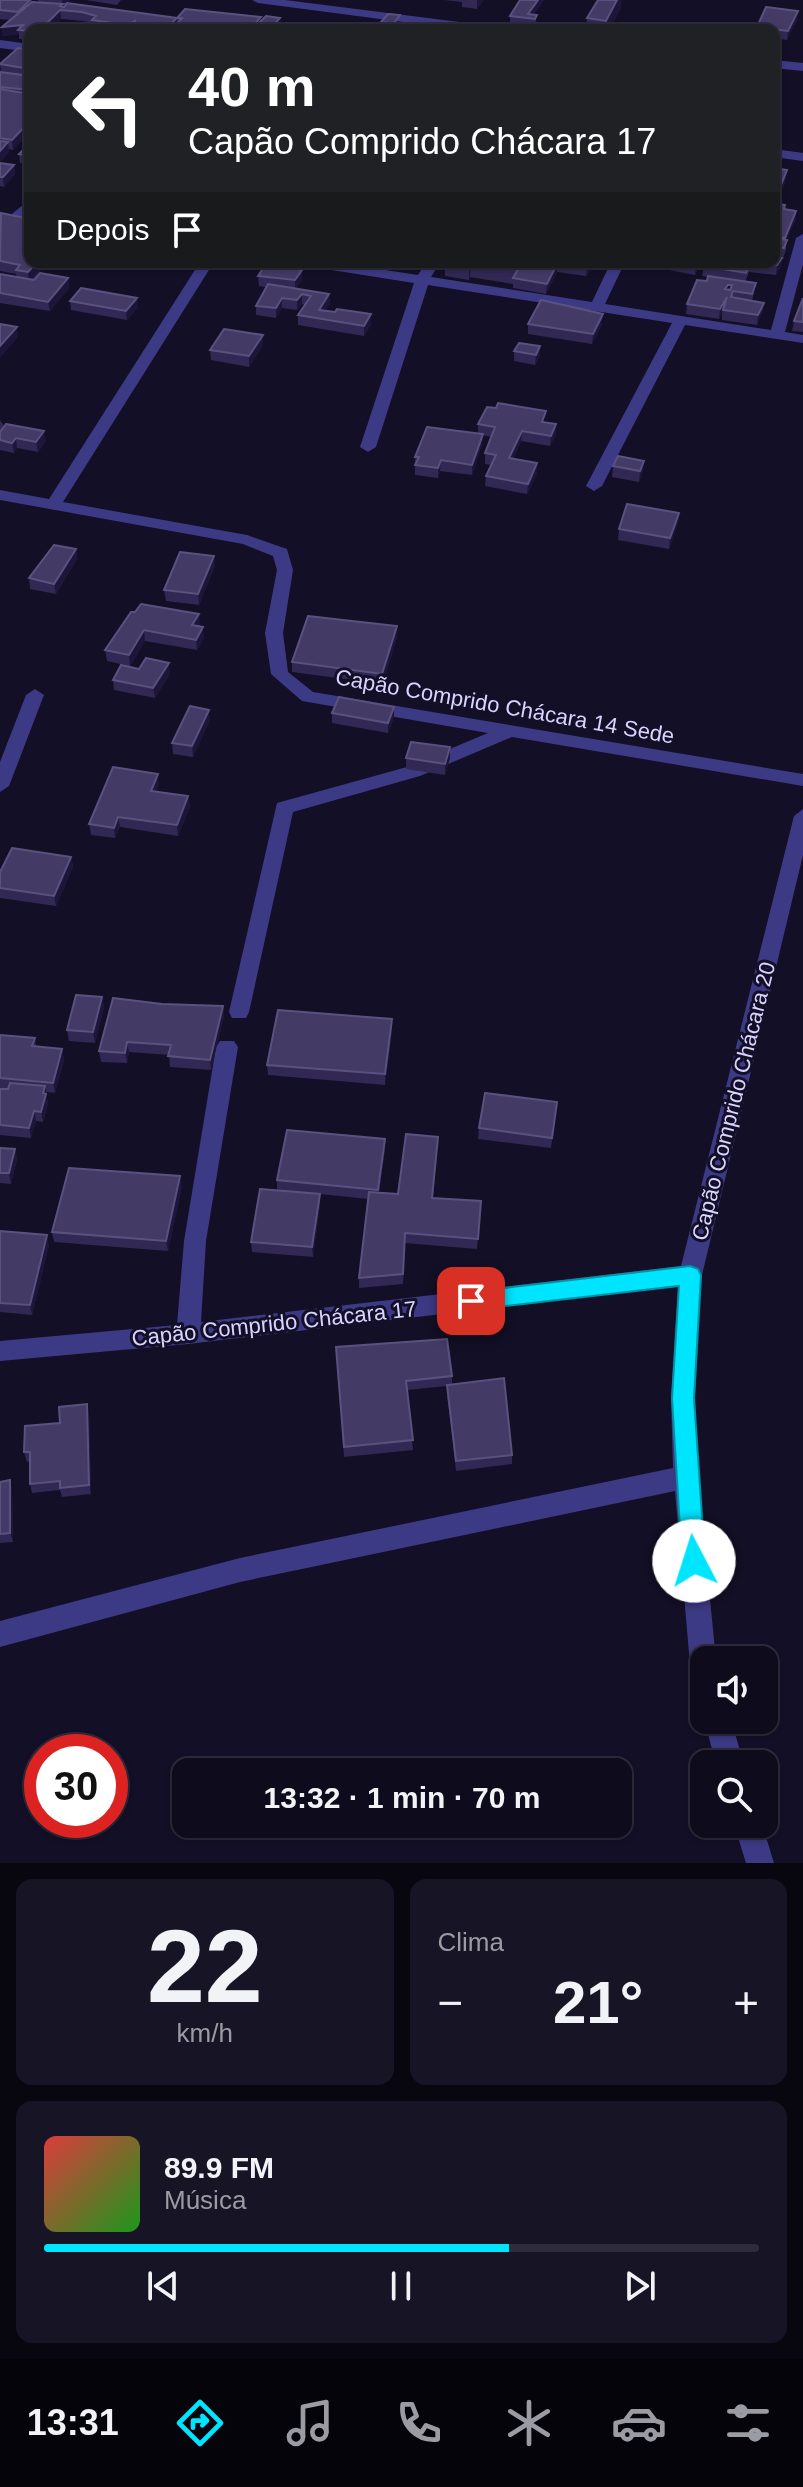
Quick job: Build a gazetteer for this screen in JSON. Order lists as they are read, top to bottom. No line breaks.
{"streets":{"street":["Capão Comprido Chácara 14 Sede","Capão Comprido Chácara 20","Capão Comprido Chácara 17"]},"crossings":[["Capão Comprido Chácara 20","Capão Comprido Chácara 17"]],"page":{"turn":["40 m","Capão Comprido Chácara 17"],"then":"Depois","limit":"30","trip":"13:32 · 1 min · 70 m","tile":[["22","km/h"],"Clima"],"heat":["−","21°","+"],"song":["89.9 FM","Música"],"tabs":"13:31"}}
